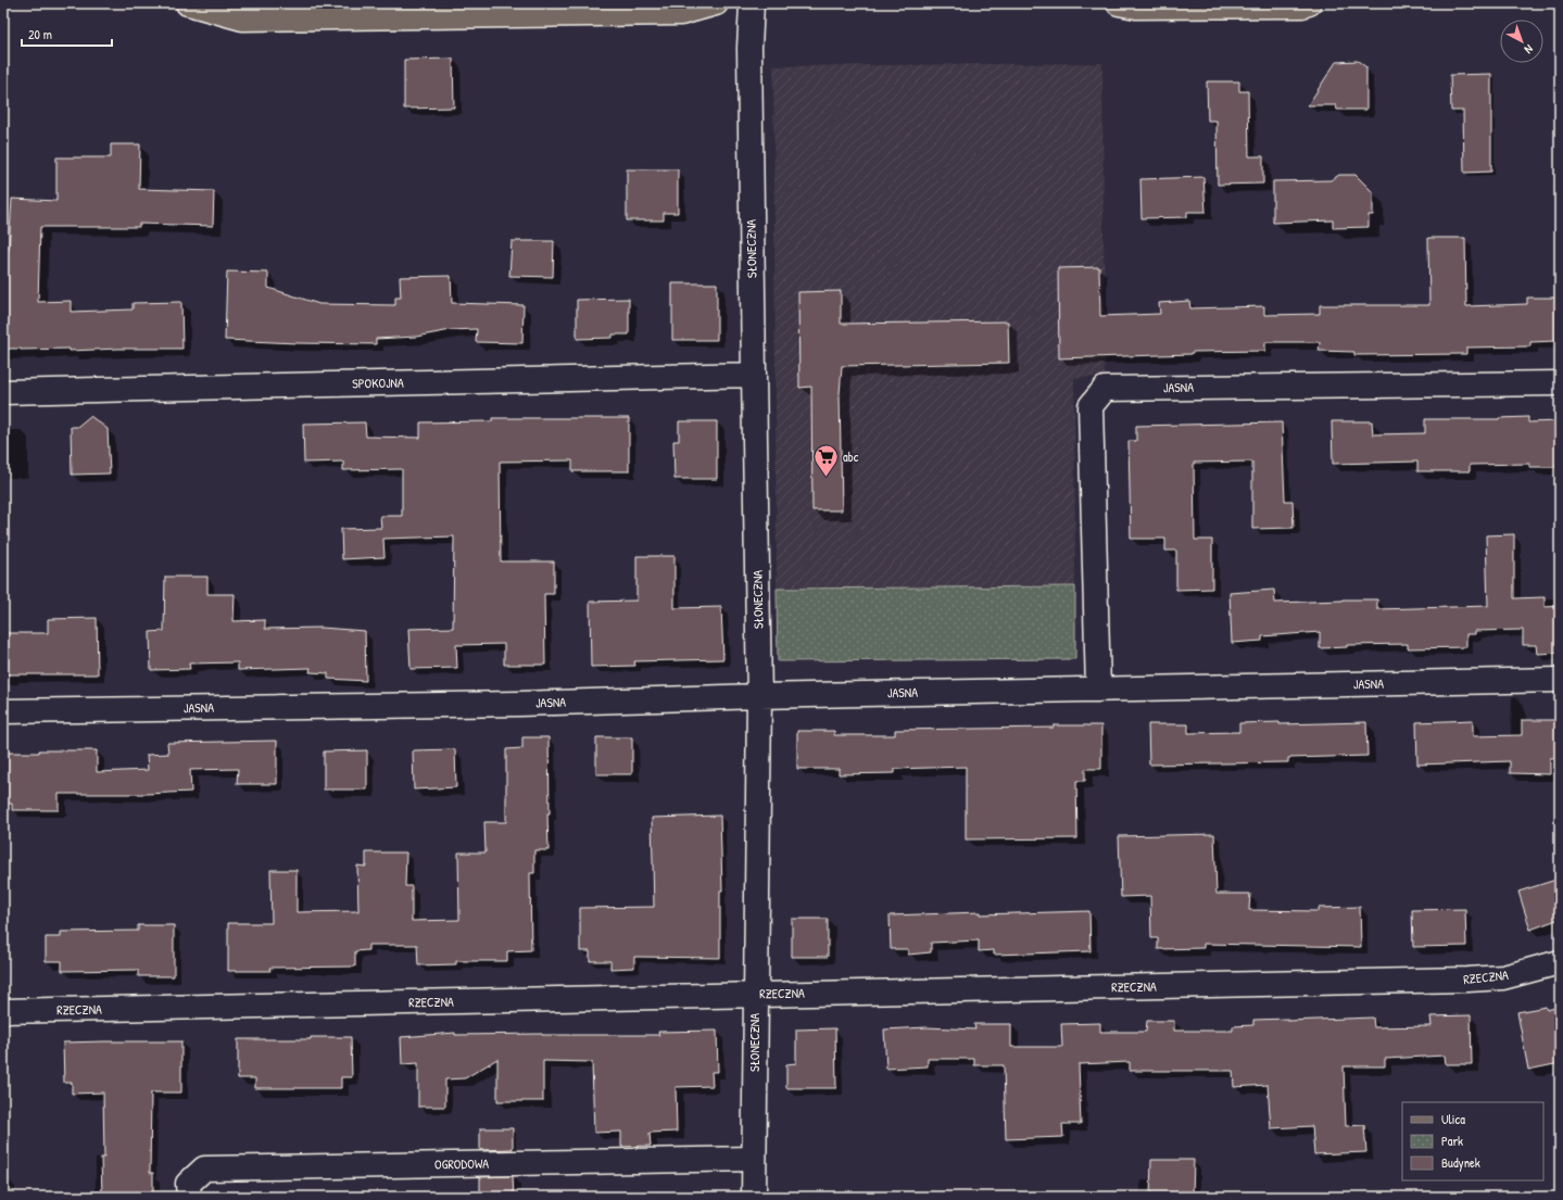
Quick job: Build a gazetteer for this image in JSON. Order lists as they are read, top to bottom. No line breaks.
{"streets":{"street":["SŁONECZNA","SPOKOJNA","JASNA","RZECZNA","OGRODOWA"]},"crossings":[["SŁONECZNA","SPOKOJNA"],["SŁONECZNA","JASNA"],["SŁONECZNA","RZECZNA"],["SŁONECZNA","OGRODOWA"]],"places":{"supermarket":["abc"]},"legend":["Ulica","Park","Budynek"],"scale_bar":"20 m","north":"bottom right"}
